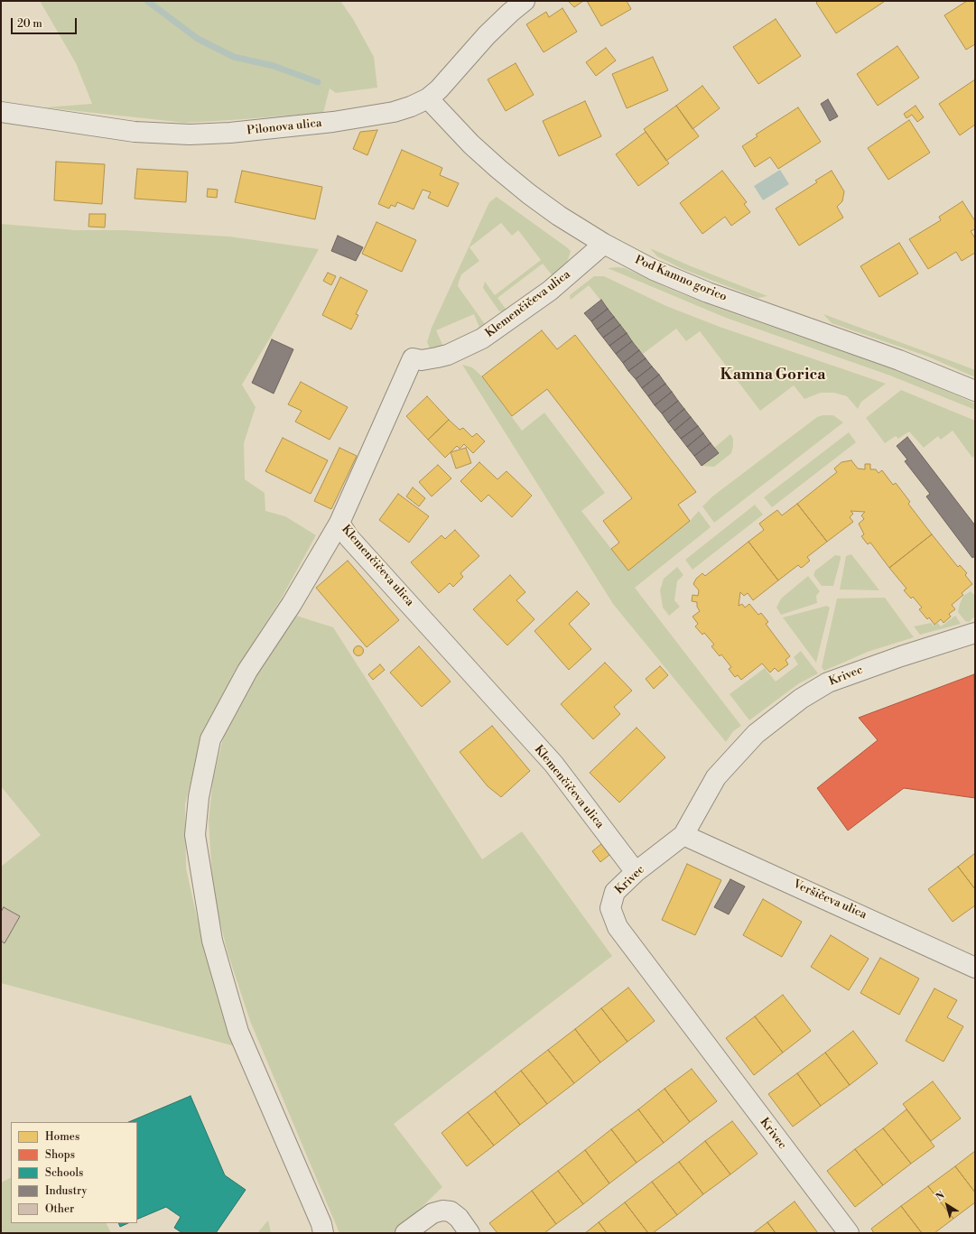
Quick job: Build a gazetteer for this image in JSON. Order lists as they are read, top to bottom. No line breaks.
{"streets":{"street":["Pilonova ulica","Pod Kamno gorico","Klemenčičeva ulica","Krivec","Veršičeva ulica"]},"crossings":[["Pilonova ulica","Pod Kamno gorico"],["Pod Kamno gorico","Klemenčičeva ulica"],["Klemenčičeva ulica","Krivec"],["Krivec","Veršičeva ulica"]],"districts":["Kamna Gorica"],"legend":["Homes","Shops","Schools","Industry","Other"],"scale_bar":"20 m","north":"top left"}
